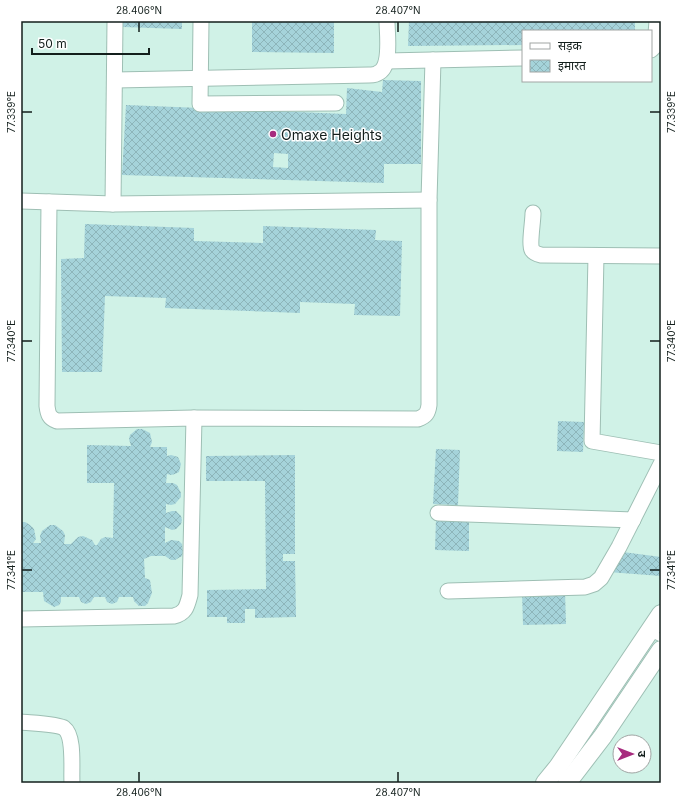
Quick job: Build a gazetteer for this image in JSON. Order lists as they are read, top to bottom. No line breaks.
{"places":["Omaxe Heights"],"legend":["सड़क","इमारत"],"scale_bar":"50 m","north":"right","coordinates":["28.406°N","28.407°N","77.339°E","77.340°E","77.341°E"]}
